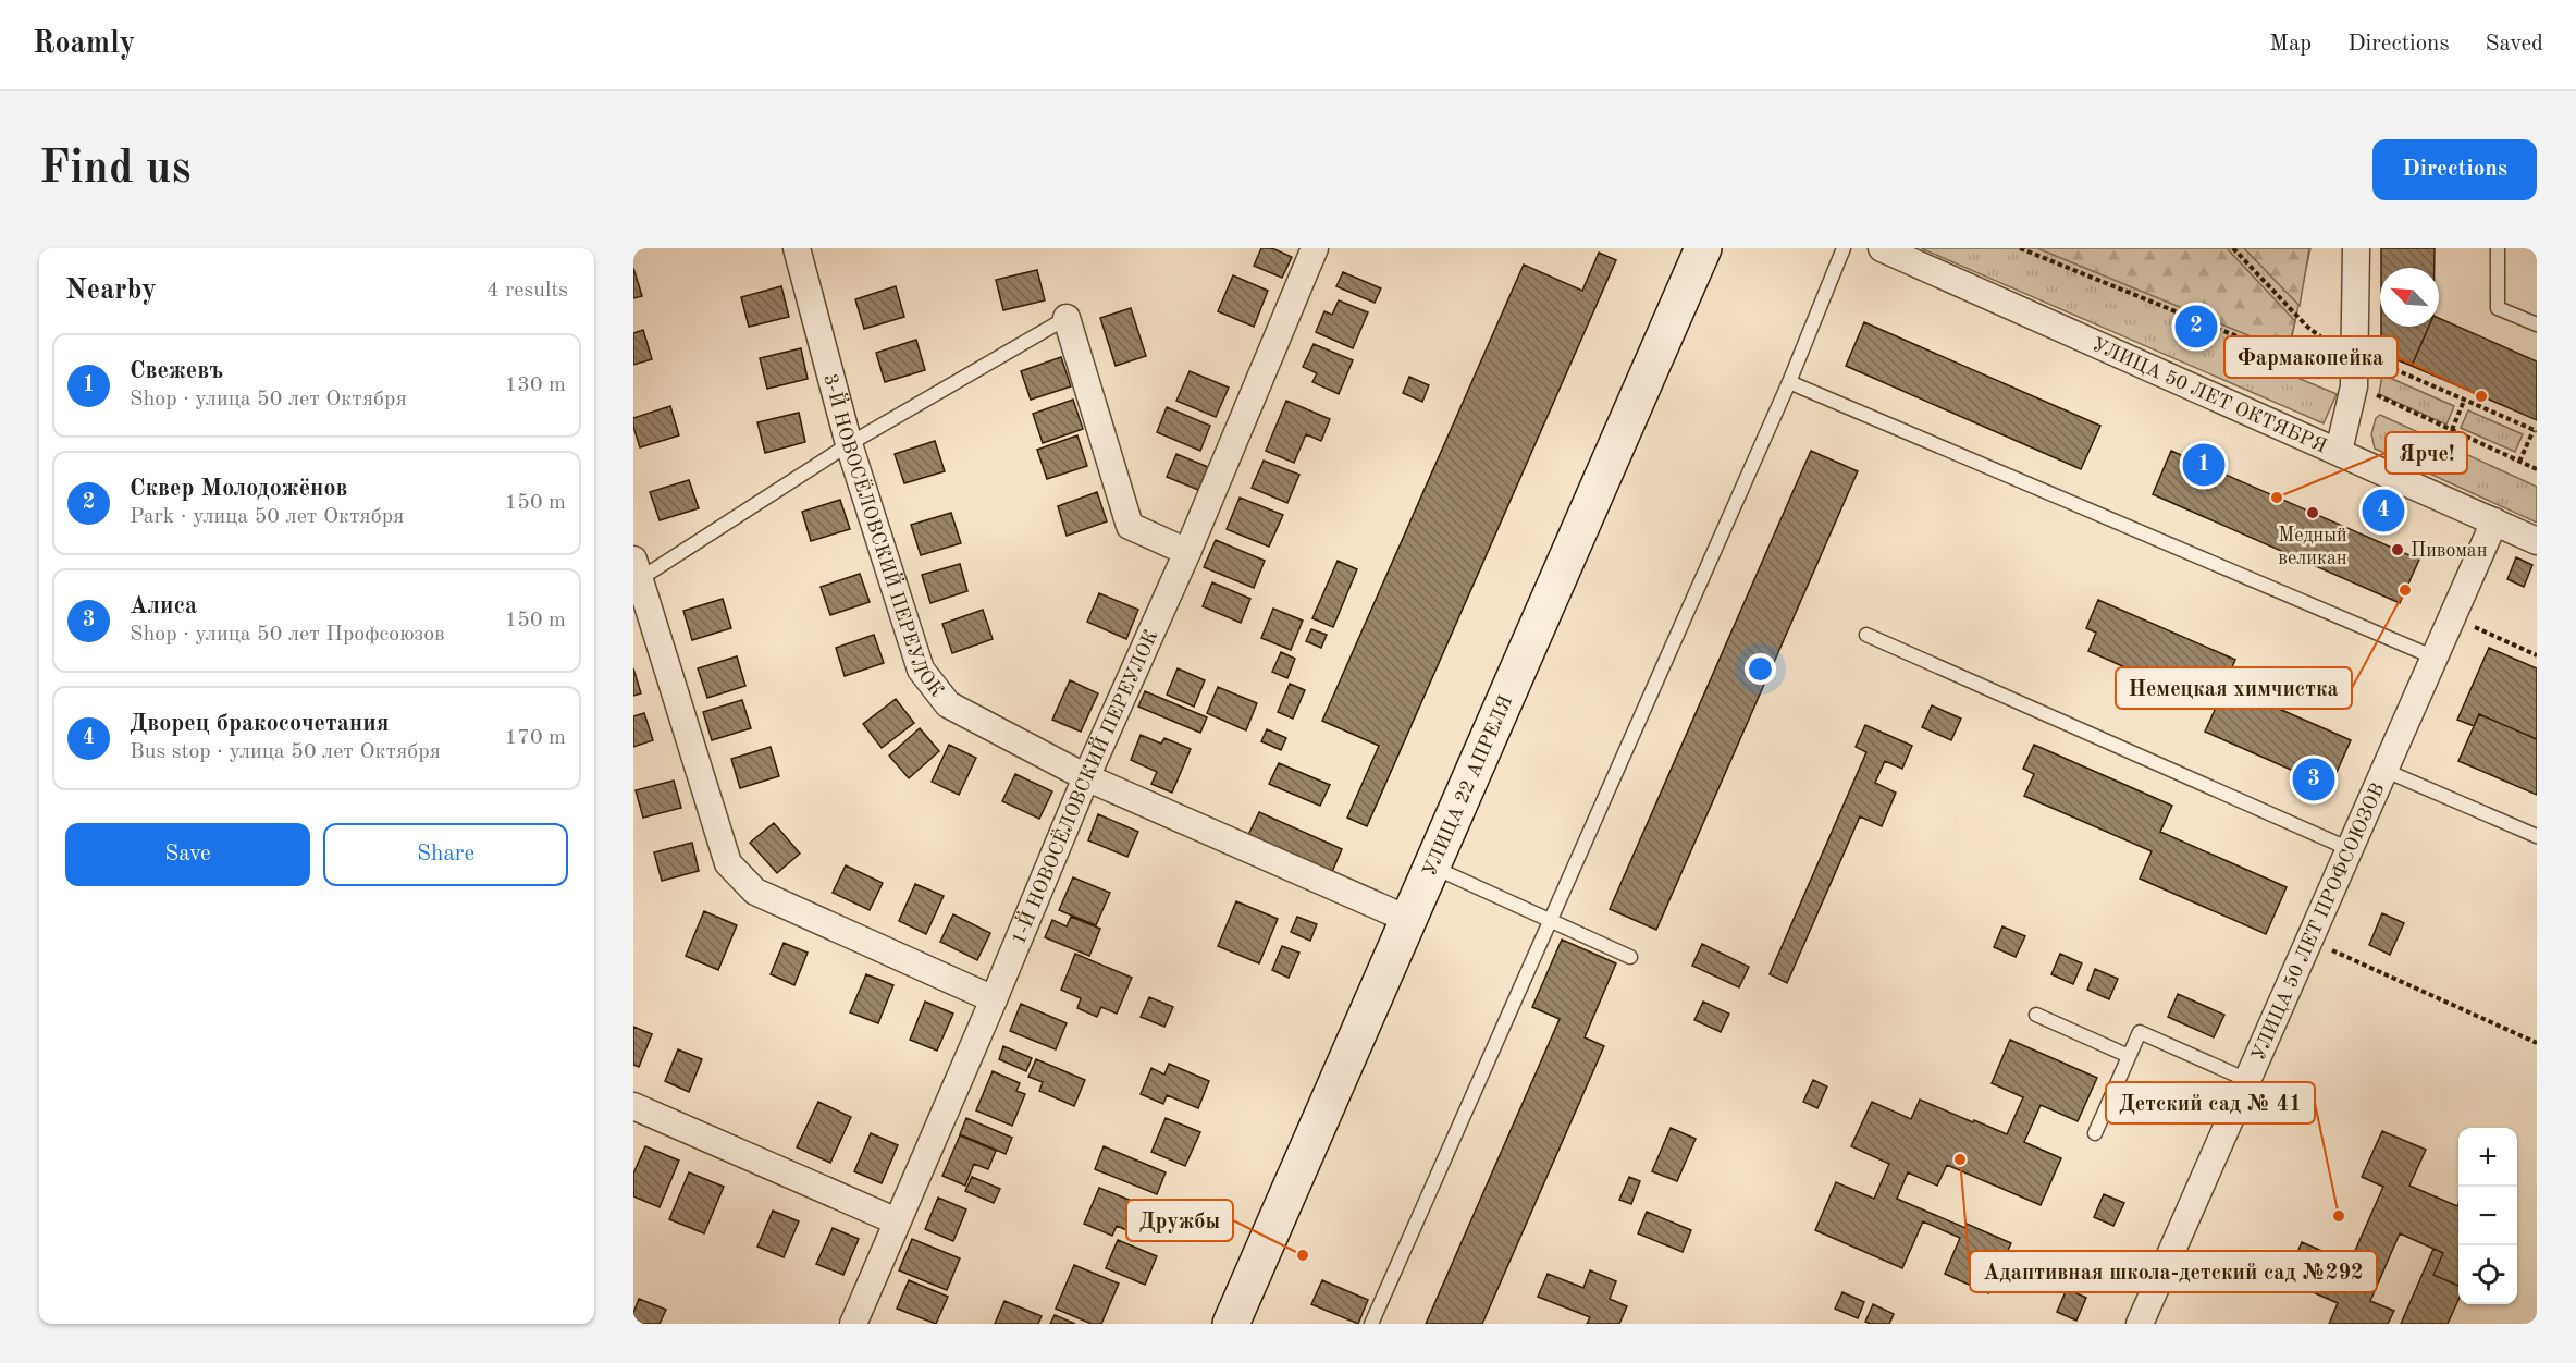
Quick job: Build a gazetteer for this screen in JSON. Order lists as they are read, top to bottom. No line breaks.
{"streets":{"main road":["УЛИЦА 22 АПРЕЛЯ"],"street":["УЛИЦА 50 ЛЕТ ОКТЯБРЯ","3-Й НОВОСЁЛОВСКИЙ ПЕРЕУЛОК","1-Й НОВОСЁЛОВСКИЙ ПЕРЕУЛОК","УЛИЦА 50 ЛЕТ ПРОФСОЮЗОВ"]},"crossings":[["УЛИЦА 50 ЛЕТ ОКТЯБРЯ","УЛИЦА 50 ЛЕТ ПРОФСОЮЗОВ"],["3-Й НОВОСЁЛОВСКИЙ ПЕРЕУЛОК","1-Й НОВОСЁЛОВСКИЙ ПЕРЕУЛОК"],["3-Й НОВОСЁЛОВСКИЙ ПЕРЕУЛОК","УЛИЦА 22 АПРЕЛЯ"]],"places":["Фармакопейка","Ярче!","Медный великан","Пивоман","Немецкая химчистка","Адаптивная школа-детский сад №292","Детский сад № 41","Дружбы"],"north":"top left","page":{"header":"Roamly","nav":["Map","Directions","Saved"],"buttons":["Directions",["Save","Share"]],"title":"Find us","heading":["Nearby","4 results"],"pins":["2","1","4","3"],"list":[{"mark":"1","name":"Свежевъ","note":"Shop · улица 50 лет Октября","value":"130 m"},{"mark":"2","name":"Сквер Молодожёнов","note":"Park · улица 50 лет Октября","value":"150 m"},{"mark":"3","name":"Алиса","note":"Shop · улица 50 лет Профсоюзов","value":"150 m"},{"mark":"4","name":"Дворец бракосочетания","note":"Bus stop · улица 50 лет Октября","value":"170 m"}],"map_buttons":["+","−"]}}
